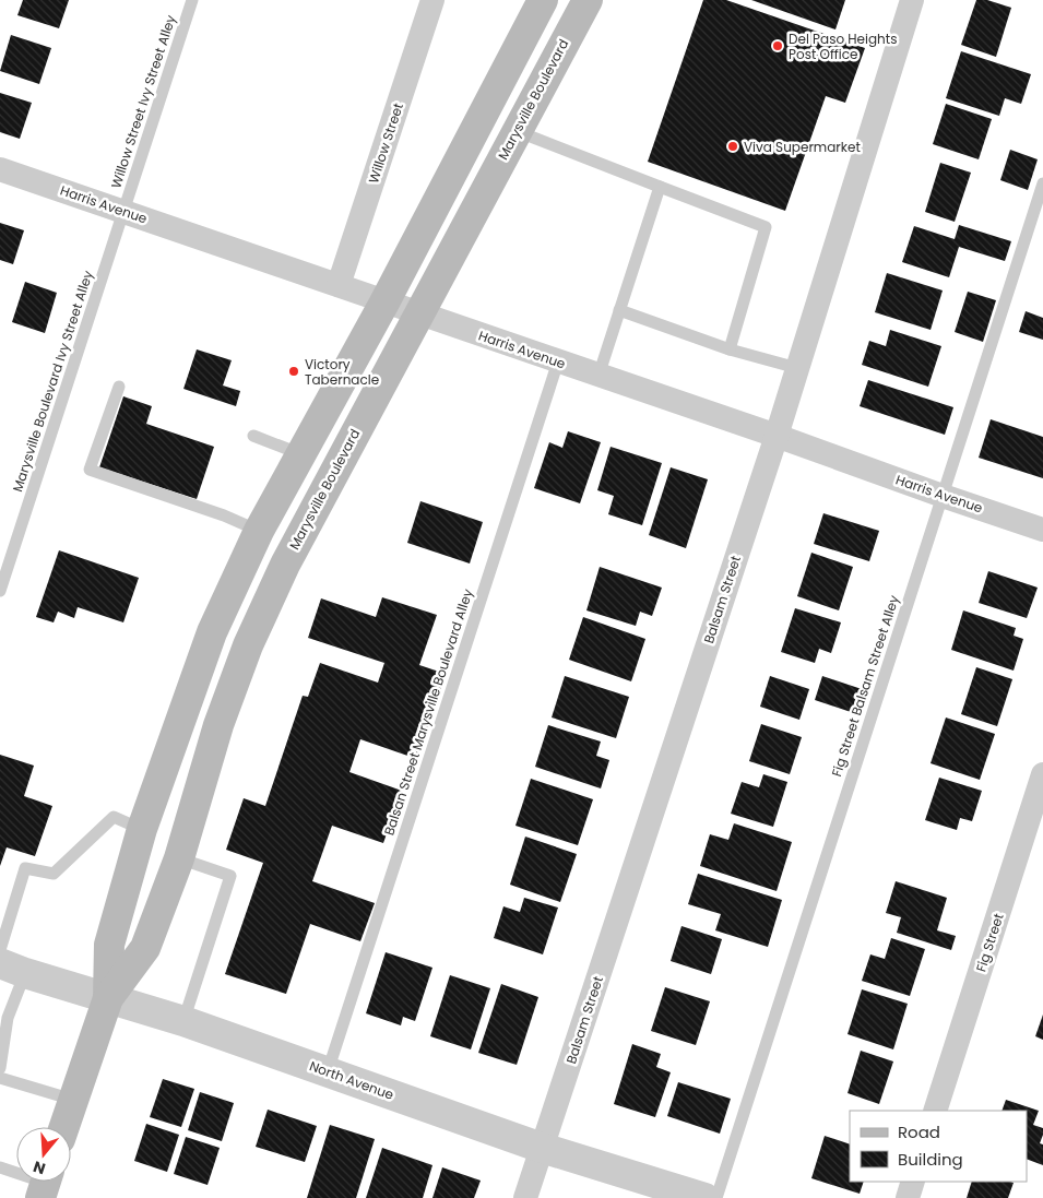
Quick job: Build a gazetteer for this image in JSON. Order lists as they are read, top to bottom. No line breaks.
{"streets":{"main road":["Marysville Boulevard"],"street":["Willow Street","Harris Avenue","Balsam Street","Fig Street","North Avenue"],"lane":["Willow Street Ivy Street Alley","Marysville Boulevard Ivy Street Alley","Fig Street Balsam Street Alley","Balsan Street Marysville Boulevard Alley"]},"crossings":[["Marysville Boulevard","Harris Avenue"],["Marysville Boulevard","North Avenue"],["Willow Street Ivy Street Alley","Harris Avenue"],["Willow Street Ivy Street Alley","Marysville Boulevard Ivy Street Alley"],["Willow Street","Harris Avenue"],["Harris Avenue","Marysville Boulevard Ivy Street Alley"],["Harris Avenue","Balsam Street"],["Harris Avenue","Fig Street Balsam Street Alley"],["Harris Avenue","Balsan Street Marysville Boulevard Alley"],["Balsam Street","North Avenue"],["Balsan Street Marysville Boulevard Alley","North Avenue"]],"places":["Del Paso Heights Post Office","Viva Supermarket","Victory Tabernacle"],"legend":["Road","Building"],"north":"bottom"}
